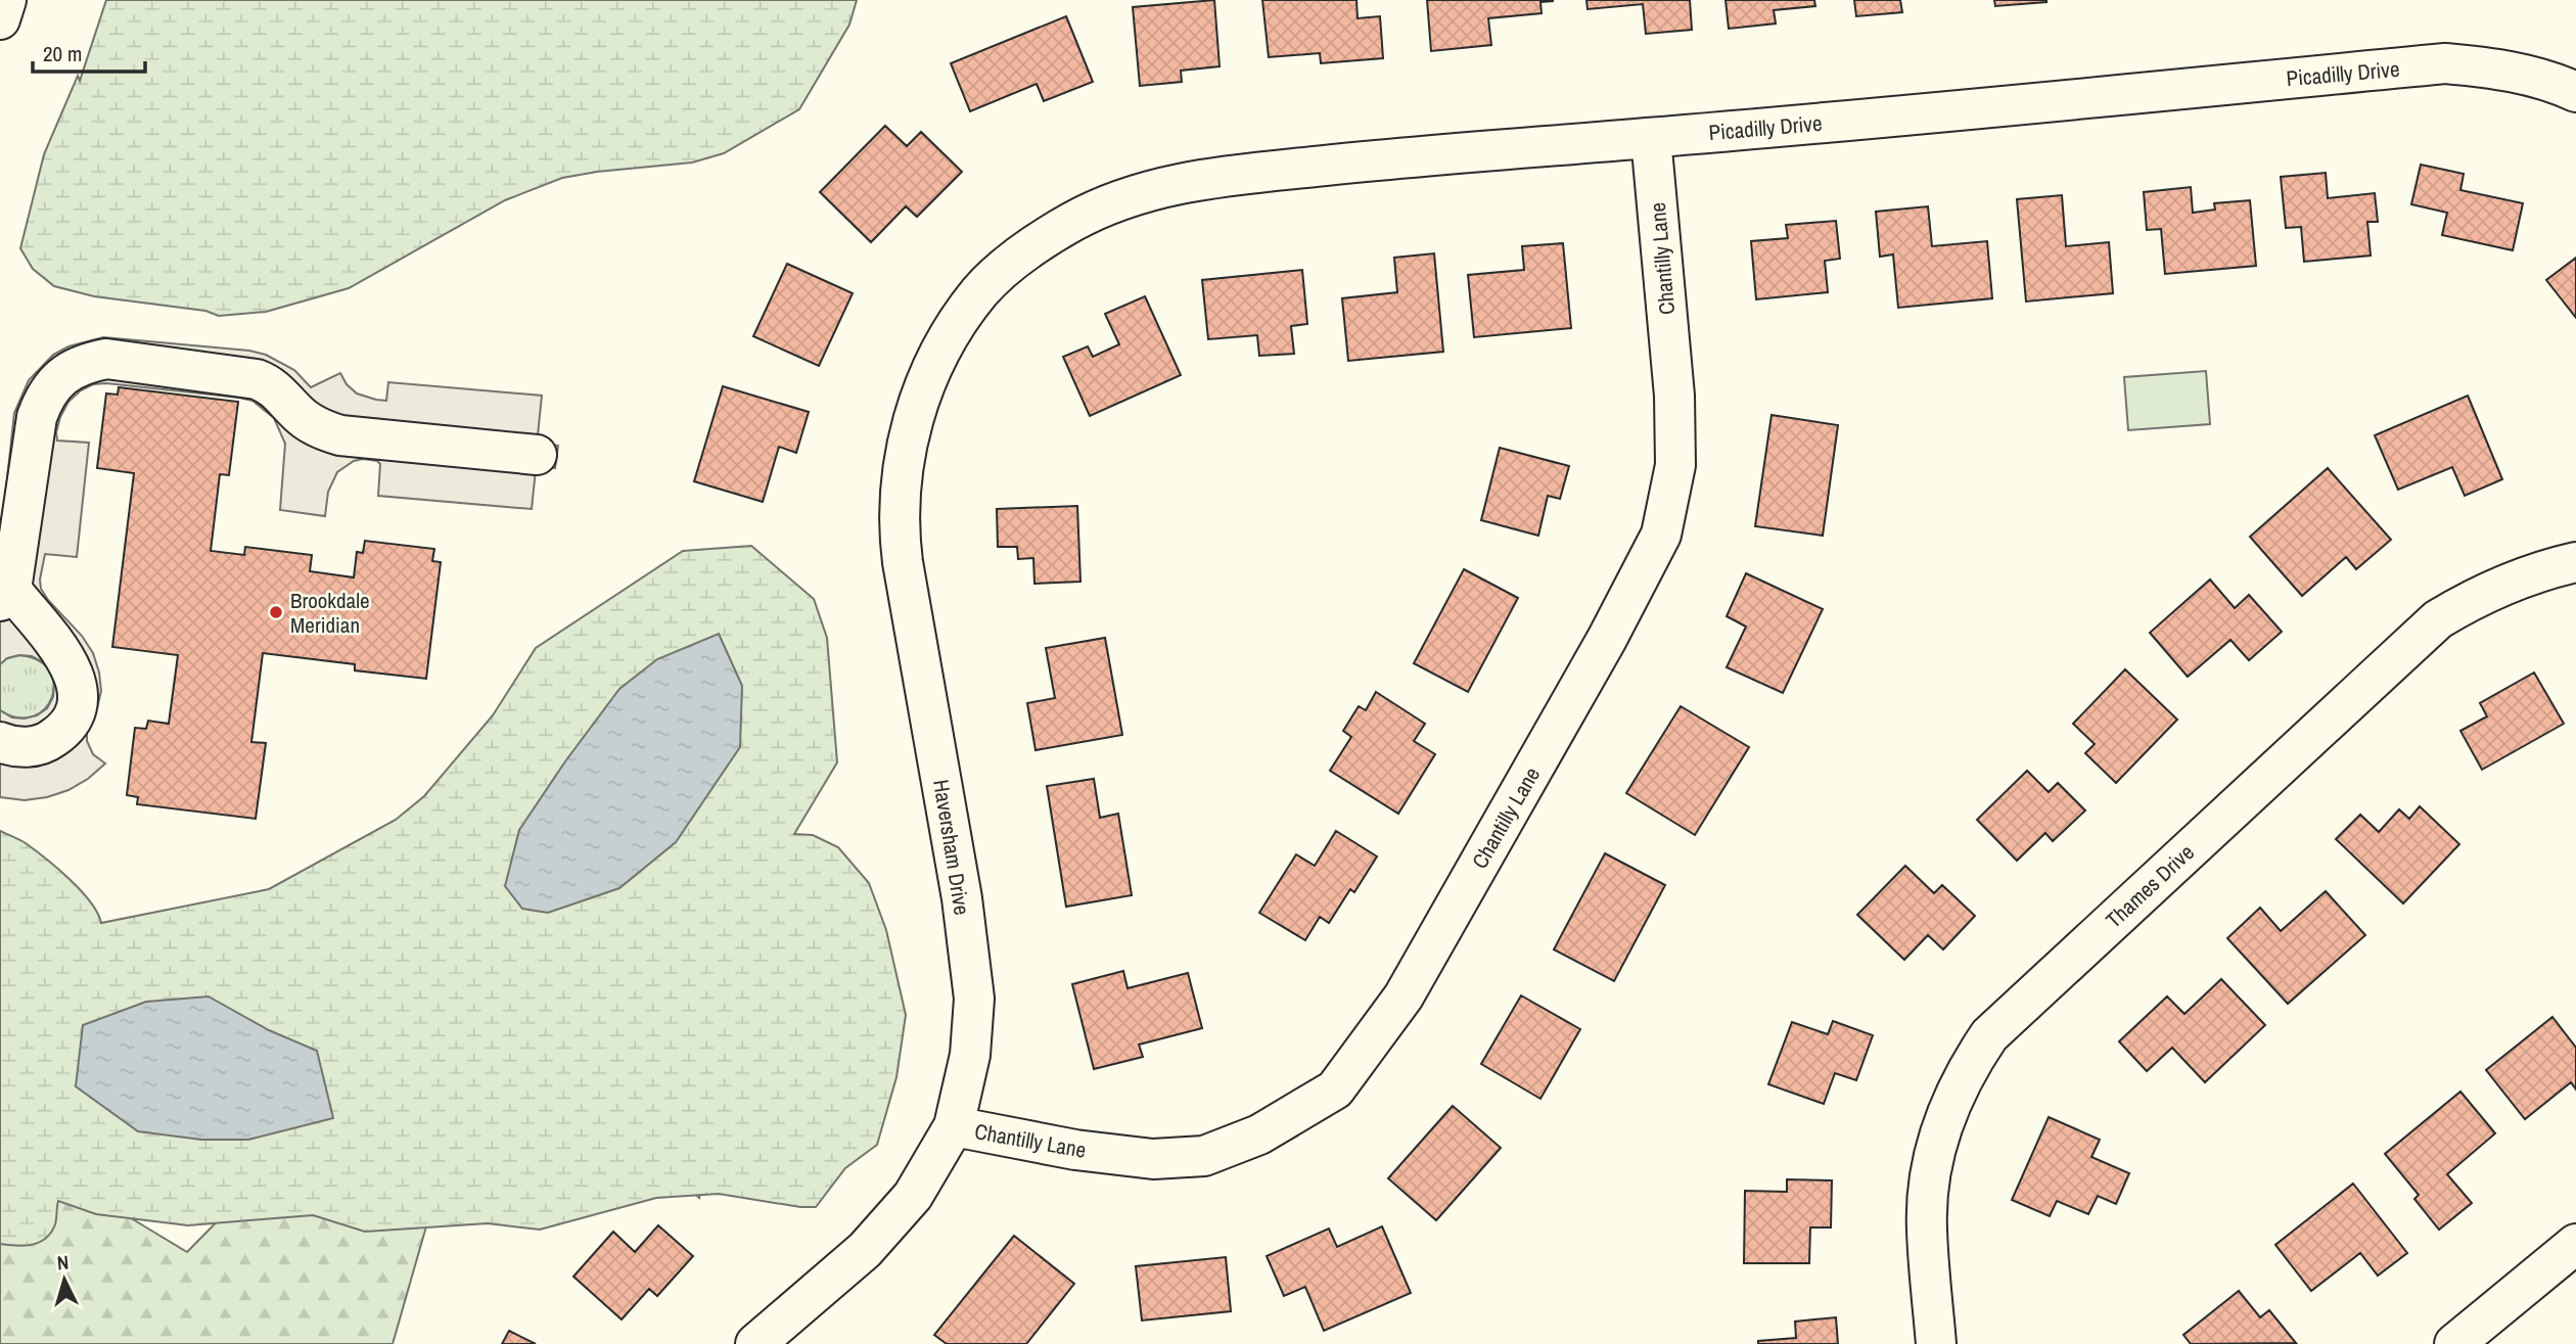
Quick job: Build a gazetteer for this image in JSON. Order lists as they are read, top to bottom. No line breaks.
{"streets":{"street":["Picadilly Drive","Chantilly Lane","Haversham Drive","Thames Drive"]},"crossings":[["Picadilly Drive","Chantilly Lane"],["Picadilly Drive","Haversham Drive"],["Chantilly Lane","Haversham Drive"]],"places":["Brookdale Meridian"],"scale_bar":"20 m","north":"top"}
